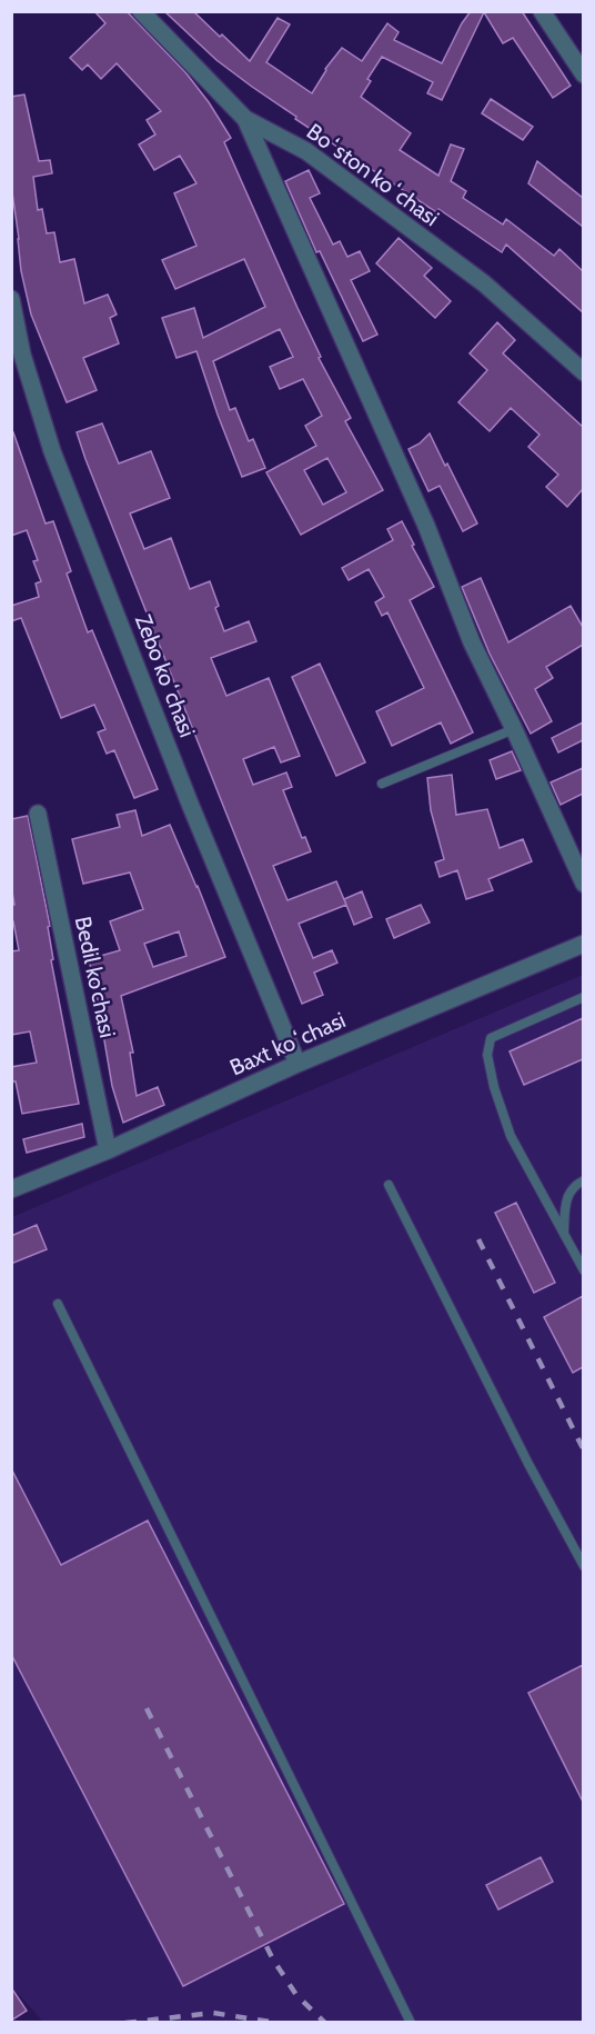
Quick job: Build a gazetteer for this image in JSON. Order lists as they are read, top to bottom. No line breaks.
{"streets":{"street":["Boʻston koʻchasi","Zebo koʻchasi","Bedil ko'chasi","Baxt koʻchasi"]},"crossings":[["Zebo koʻchasi","Baxt koʻchasi"],["Bedil ko'chasi","Baxt koʻchasi"]]}
